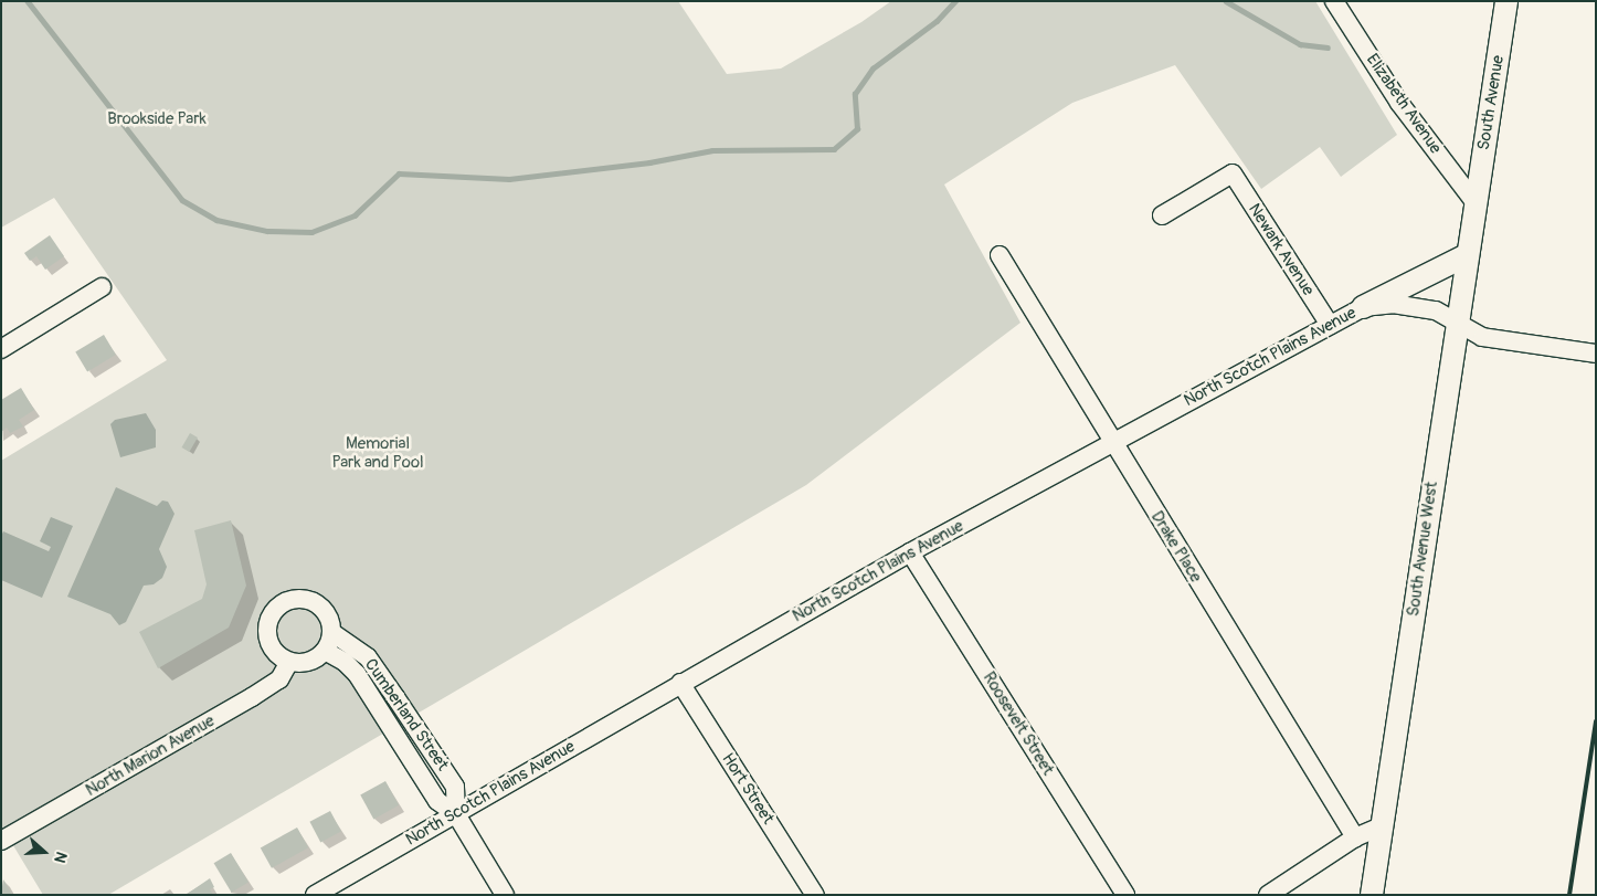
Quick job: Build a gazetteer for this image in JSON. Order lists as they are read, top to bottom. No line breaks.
{"streets":{"main road":["South Avenue","South Avenue West"],"street":["Elizabeth Avenue","Newark Avenue","North Scotch Plains Avenue","Drake Place","Cumberland Street","Roosevelt Street","North Marion Avenue","Hort Street"]},"crossings":[["South Avenue","Elizabeth Avenue"],["South Avenue","South Avenue West"],["Elizabeth Avenue","South Avenue West"],["Newark Avenue","North Scotch Plains Avenue"],["North Scotch Plains Avenue","Drake Place"],["North Scotch Plains Avenue","South Avenue West"],["North Scotch Plains Avenue","Cumberland Street"],["North Scotch Plains Avenue","Roosevelt Street"],["North Scotch Plains Avenue","Hort Street"],["Cumberland Street","North Marion Avenue"]],"parks":["Brookside Park","Memorial Park and Pool"],"north":"right"}
